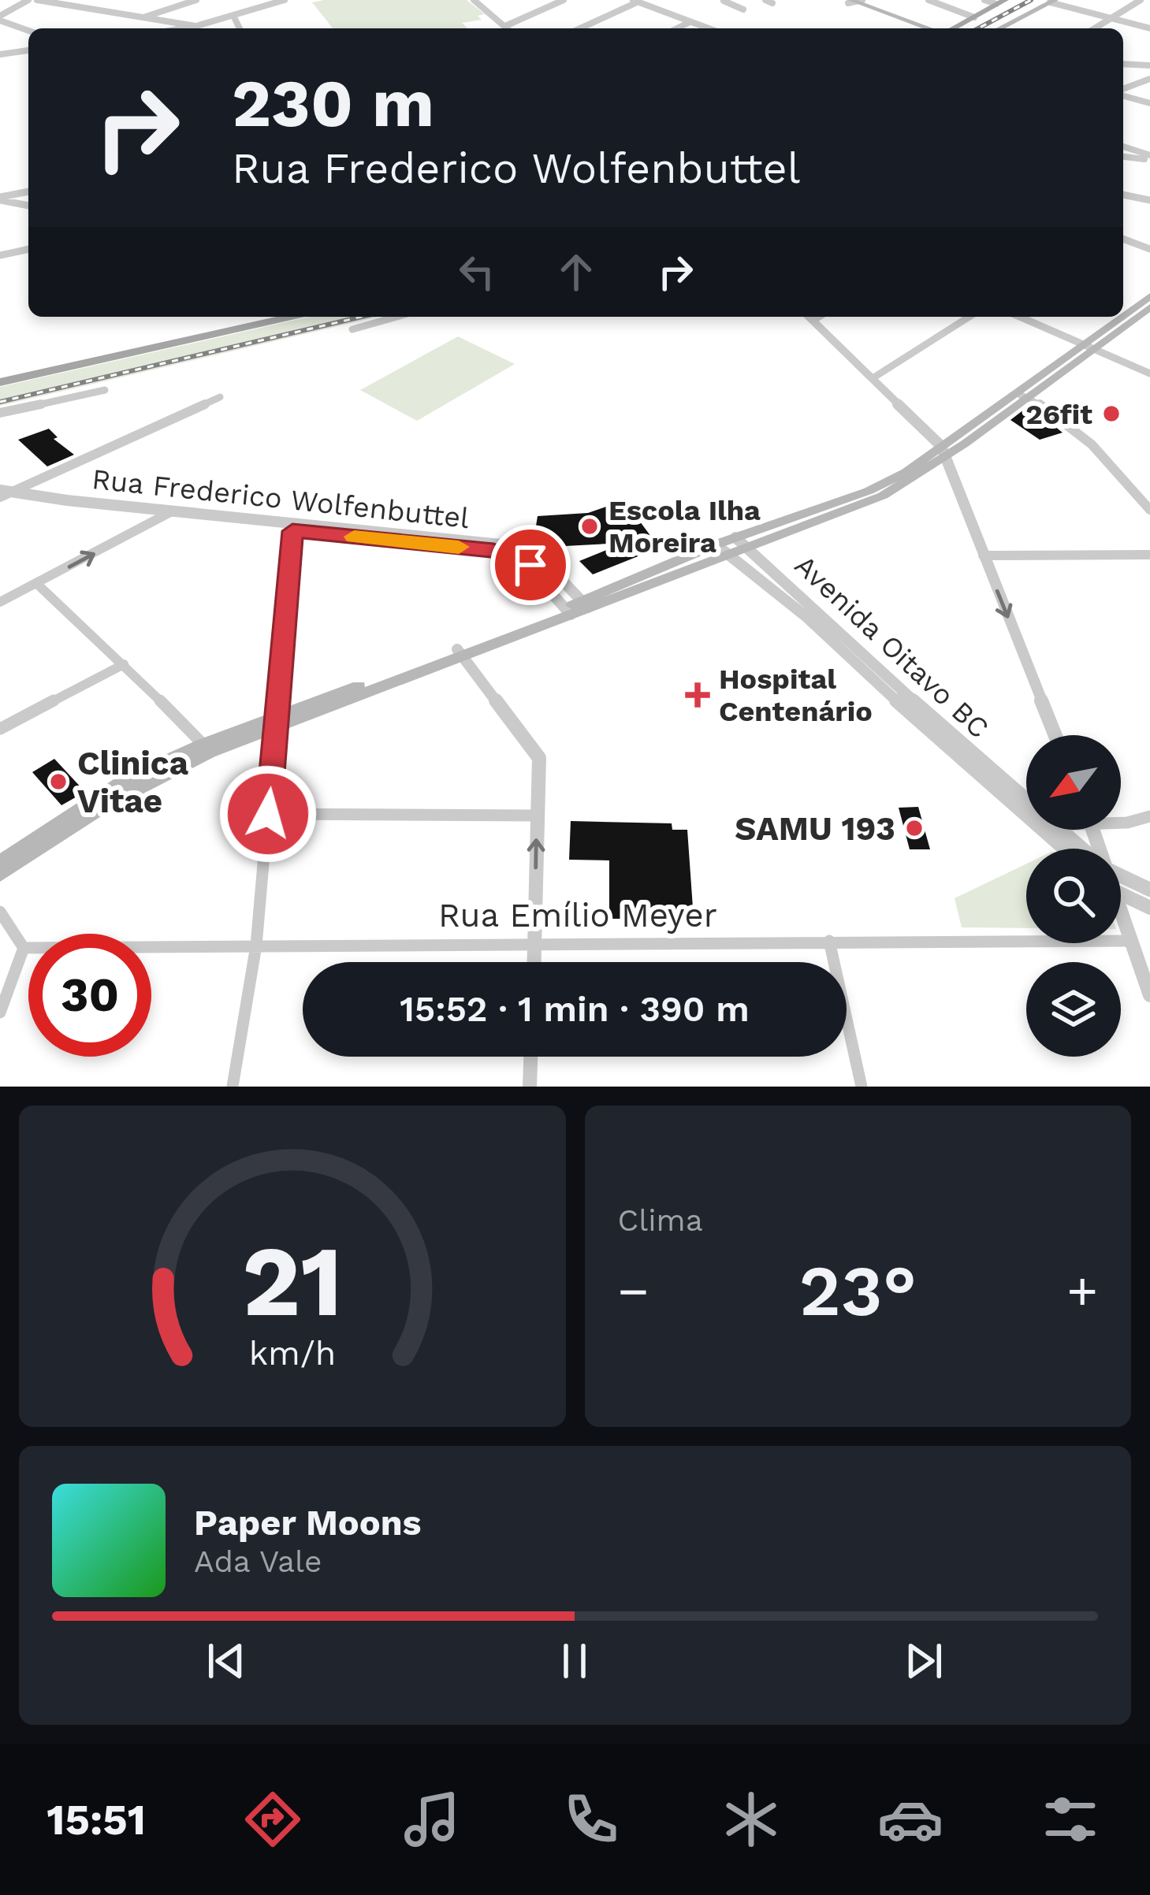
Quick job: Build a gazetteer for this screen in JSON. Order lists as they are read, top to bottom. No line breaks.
{"streets":{"street":["Rua Frederico Wolfenbuttel","Avenida Oitavo BC","Rua Emílio Meyer"]},"places":{"other":["26fit","Escola Ilha Moreira","Clinica Vitae","SAMU 193"],"health":["Hospital Centenário"]},"north":"bottom left","page":{"turn":["230 m","Rua Frederico Wolfenbuttel"],"limit":"30","trip":"15:52 · 1 min · 390 m","tile":"Clima","heat":["−","23°","+"],"song":["Paper Moons","Ada Vale"],"tabs":"15:51","gauge":["21","km/h"]}}
